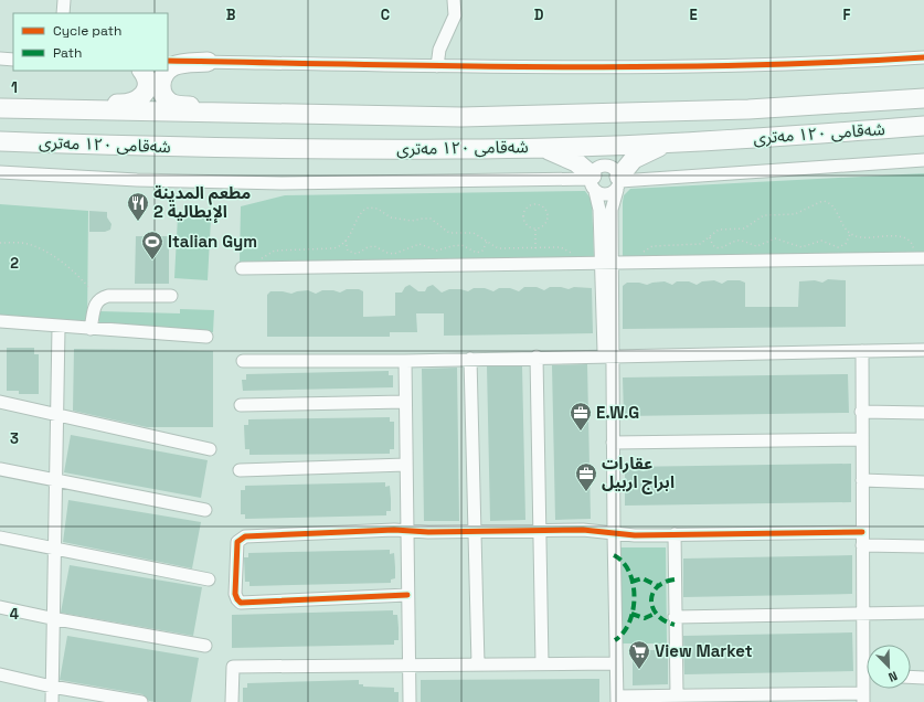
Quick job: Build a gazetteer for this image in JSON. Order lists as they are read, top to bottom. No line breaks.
{"streets":{"highway":["شەقامی ١٢٠ مەتری"]},"places":{"restaurant":["مطعم المدينة الإيطالية 2"],"sports":["Italian Gym"],"office":["E.W.G","عقارات ابراج اربیل"],"supermarket":["View Market"]},"legend":["Cycle path","Path"],"north":"bottom right","grid":{"columns":["B","C","D","E","F"],"rows":["1","2","3","4"]}}
